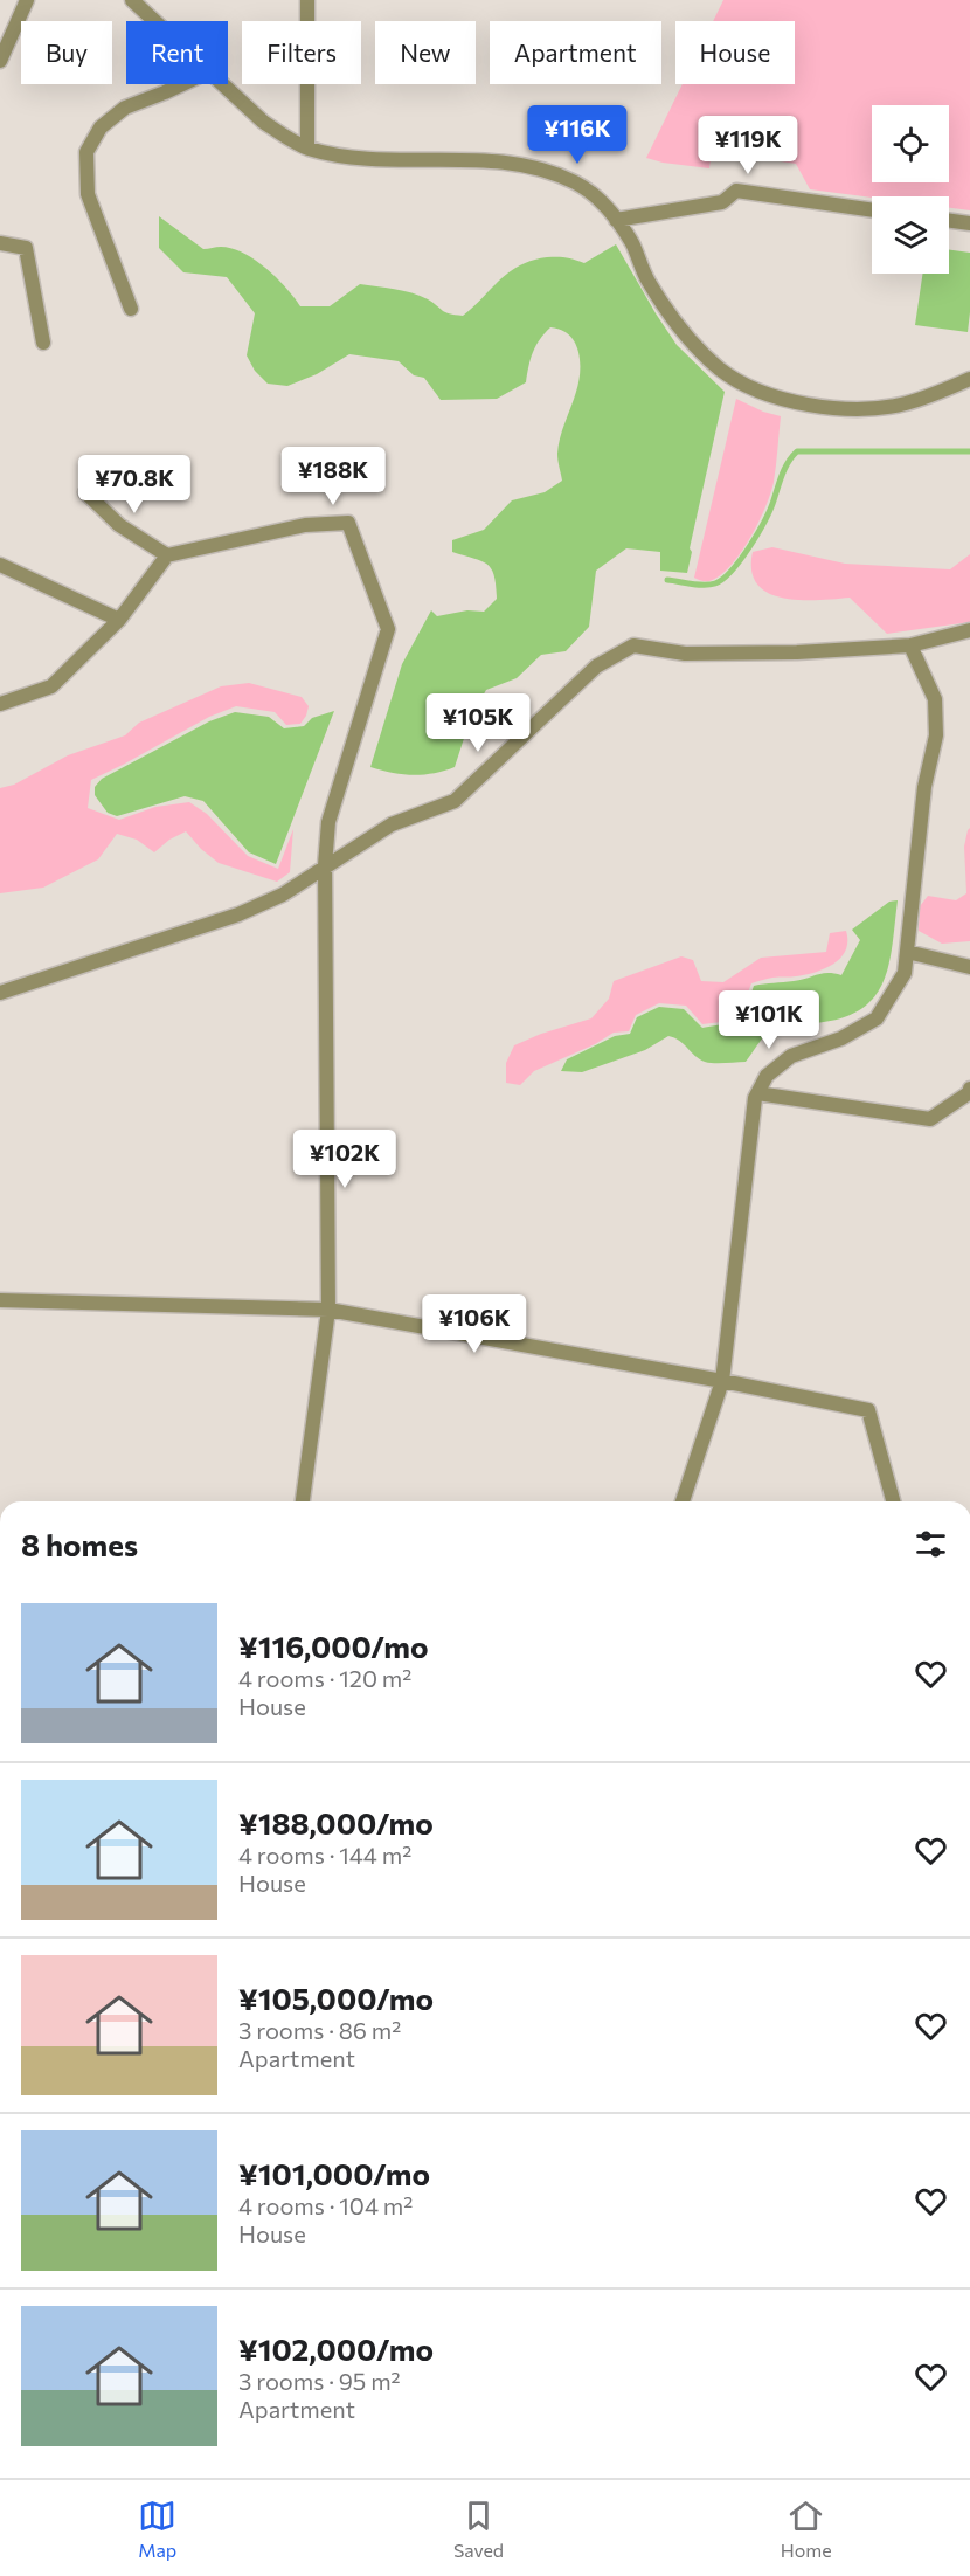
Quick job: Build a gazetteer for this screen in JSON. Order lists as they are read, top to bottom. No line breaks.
{"page":{"chip":["Buy","Rent","Filters","New","Apartment","House"],"price":["¥116K","¥119K","¥188K","¥70.8K","¥105K","¥101K","¥102K","¥106K"],"heading":"8 homes","list":[{"name":"¥116,000/mo","note":"4 rooms · 120 m² · House"},{"name":"¥188,000/mo","note":"4 rooms · 144 m² · House"},{"name":"¥105,000/mo","note":"3 rooms · 86 m² · Apartment"},{"name":"¥101,000/mo","note":"4 rooms · 104 m² · House"},{"name":"¥102,000/mo","note":"3 rooms · 95 m² · Apartment"}],"tabs":["Map","Saved","Home"]}}
